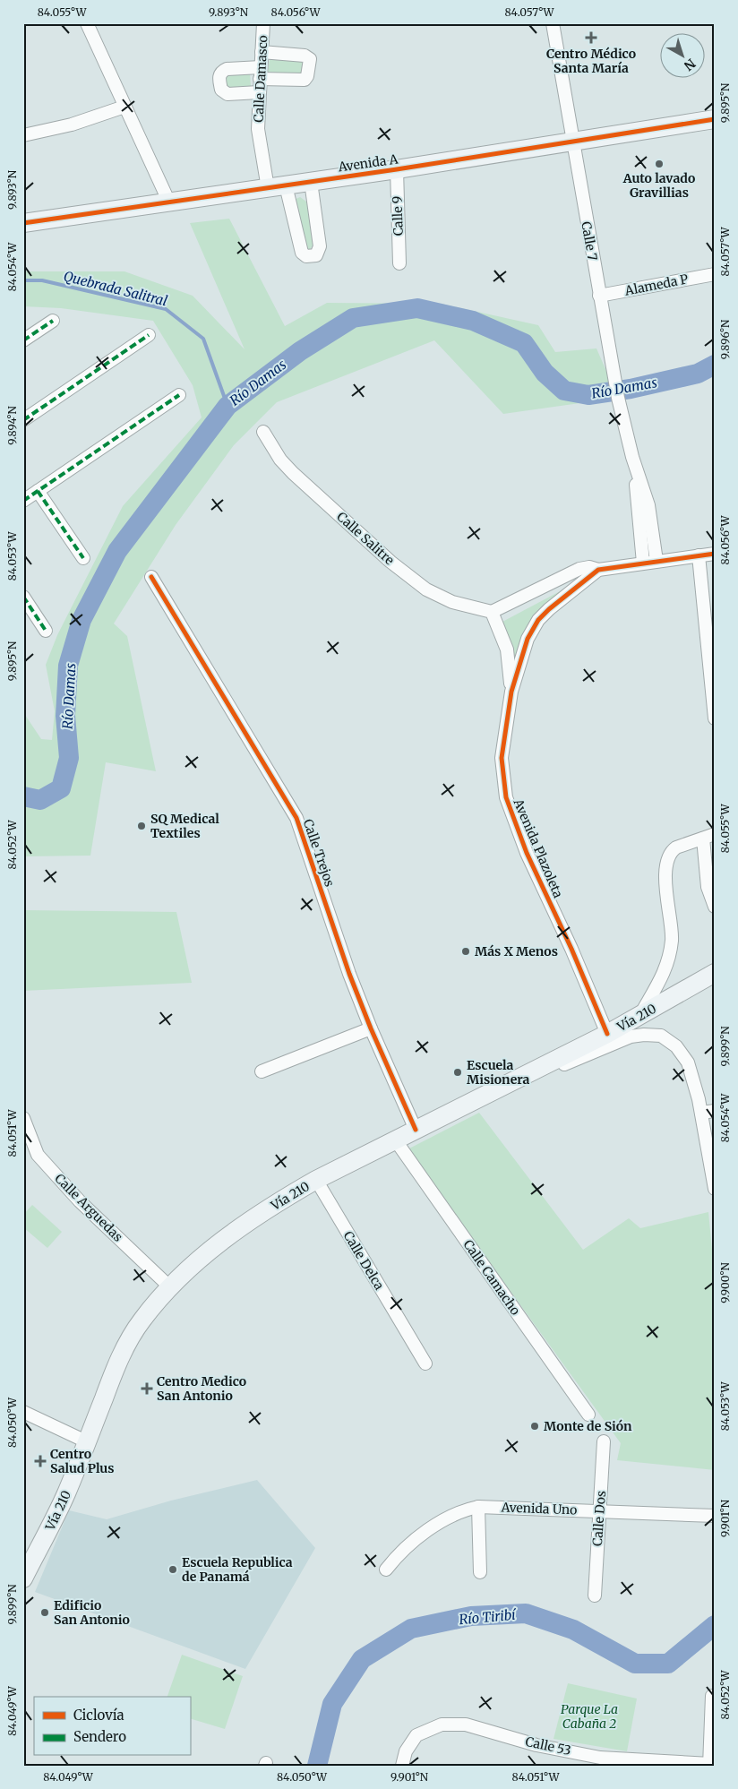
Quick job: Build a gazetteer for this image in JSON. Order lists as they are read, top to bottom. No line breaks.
{"streets":{"main road":["Avenida A","Vía 210"],"street":["Calle Damasco","Calle 9","Calle 7","Alameda P","Calle Salitre","Avenida Plazoleta","Calle Trejos","Calle Arguedas","Calle Delca","Calle Camacho","Avenida Uno","Calle Dos","Calle 53"]},"crossings":[["Calle Damasco","Avenida A"],["Avenida A","Calle 9"],["Avenida A","Calle 7"],["Calle 7","Alameda P"],["Calle 7","Avenida Plazoleta"],["Avenida Plazoleta","Vía 210"],["Calle Trejos","Vía 210"],["Vía 210","Calle Arguedas"],["Vía 210","Calle Delca"],["Vía 210","Calle Camacho"],["Avenida Uno","Calle Dos"]],"water":["Quebrada Salitral","Río Damas","Río Tiribí"],"parks":["Parque La Cabaña 2"],"places":{"health":["Centro Médico Santa María","Centro Medico San Antonio","Centro Salud Plus"],"other":["Auto lavado Gravillias","SQ Medical Textiles","Más X Menos","Escuela Misionera","Monte de Sión","Escuela Republica de Panamá","Edificio San Antonio"]},"legend":["Ciclovía","Sendero"],"north":"bottom right","coordinates":["84.055°W","9.893°N","84.056°W","84.057°W","9.895°N","84.054°W","9.896°N","9.894°N","84.053°W","84.052°W","9.899°N","84.051°W","9.900°N","84.050°W","9.901°N","84.049°W"]}
